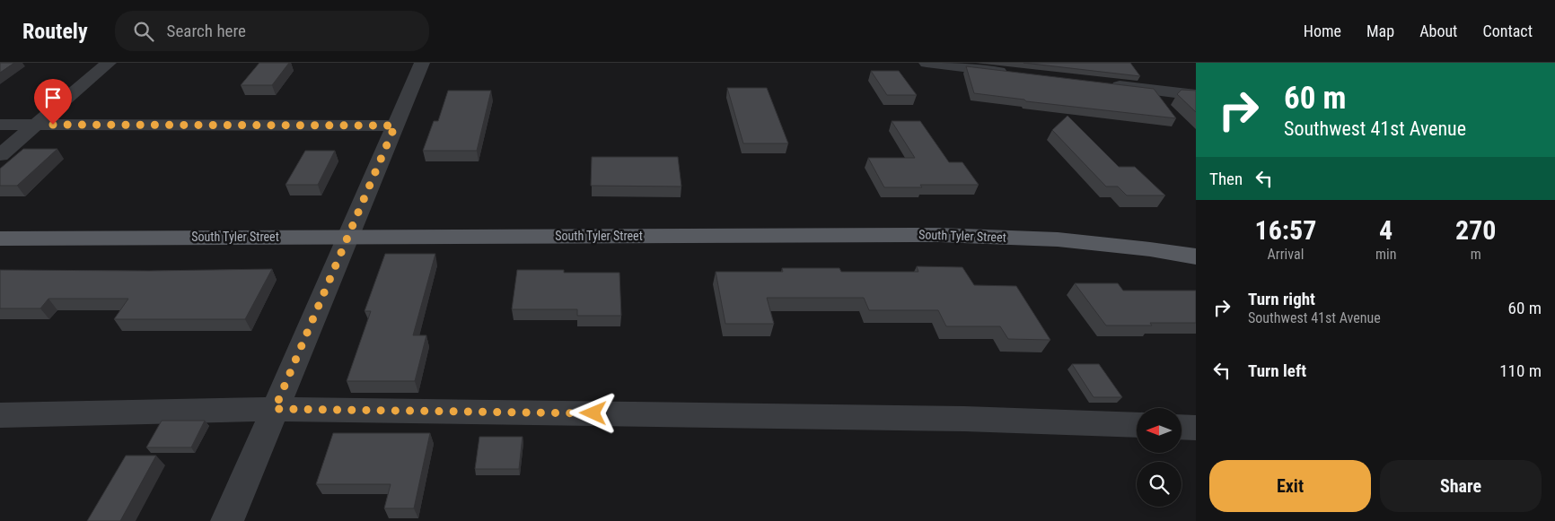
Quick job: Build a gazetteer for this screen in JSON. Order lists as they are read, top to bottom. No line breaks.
{"streets":{"main road":["South Tyler Street"]},"north":"left","page":{"header":"Routely","search":"Search here","nav":["Home","Map","About","Contact"],"turn":["60 m","Southwest 41st Avenue"],"then":"Then","eta":["16:57","Arrival","4","min","270","m"],"list":[{"name":"Turn right","note":"Southwest 41st Avenue","value":"60 m"},{"name":"Turn left","value":"110 m"}],"buttons":["Exit","Share"]}}
